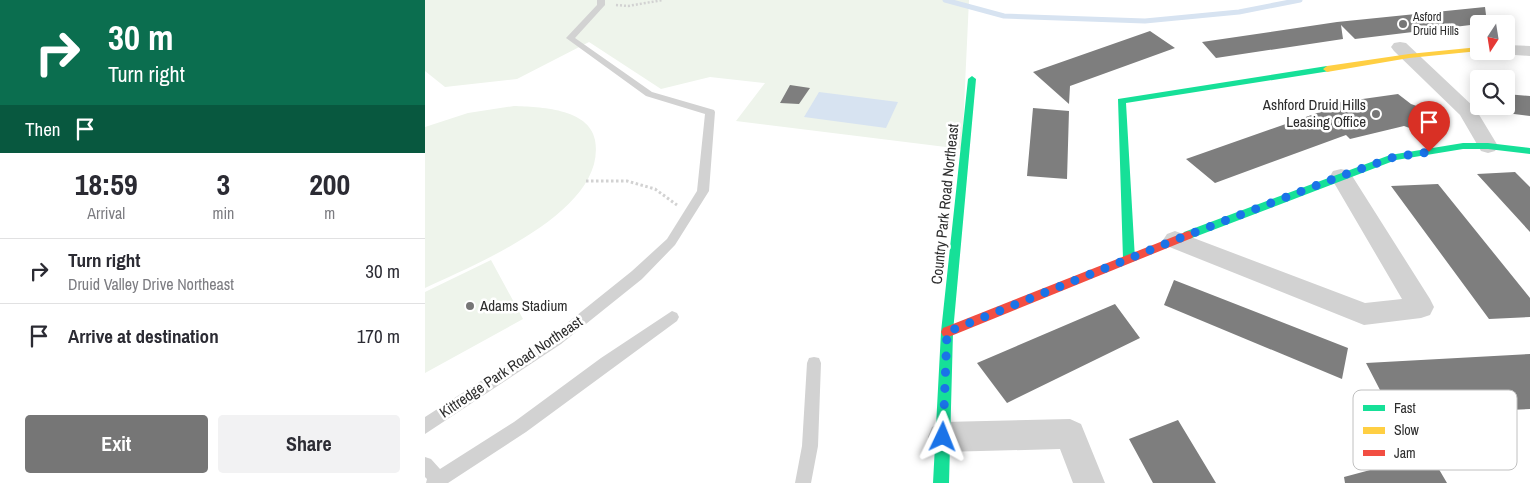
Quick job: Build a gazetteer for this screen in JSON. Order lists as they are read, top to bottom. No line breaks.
{"streets":{"street":["Country Park Road Northeast"],"lane":["Kittredge Park Road Northeast"]},"places":["Asford Druid Hills","Ashford Druid Hills Leasing Office","Adams Stadium"],"legend":["Fast","Slow","Jam"],"north":"bottom","page":{"turn":["30 m","Turn right"],"then":"Then","eta":["18:59","Arrival","3","min","200","m"],"list":[{"name":"Turn right","note":"Druid Valley Drive Northeast","value":"30 m"},{"name":"Arrive at destination","value":"170 m"}],"buttons":["Exit","Share"]}}
